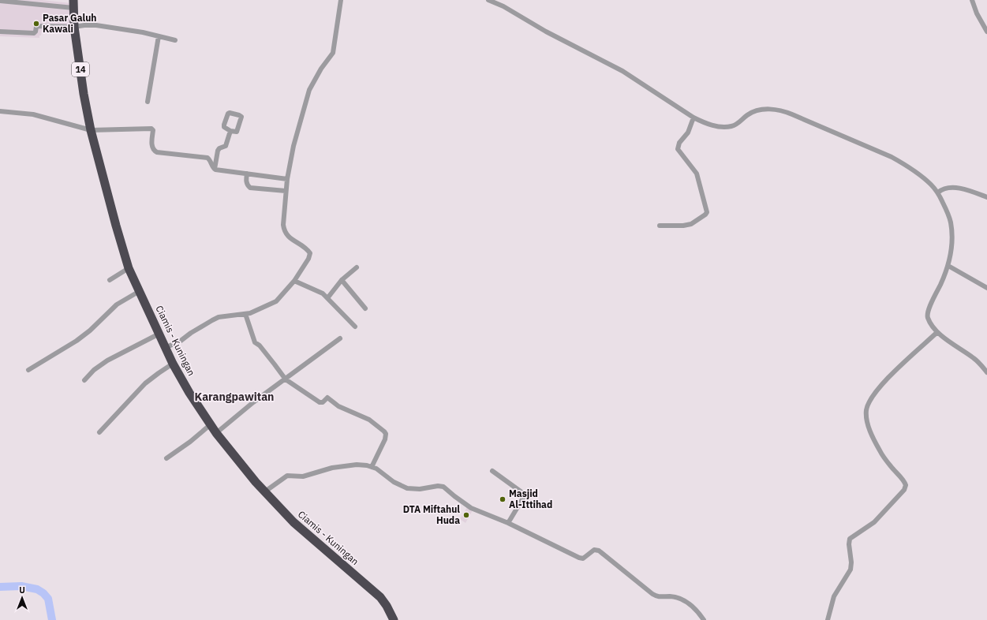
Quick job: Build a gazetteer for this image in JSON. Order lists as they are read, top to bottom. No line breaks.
{"streets":{"highway":["14","Ciamis - Kuningan"]},"districts":["Karangpawitan"],"places":["Pasar Galuh Kawali","Masjid Al-Ittihad","DTA Miftahul Huda"],"north":"top"}
